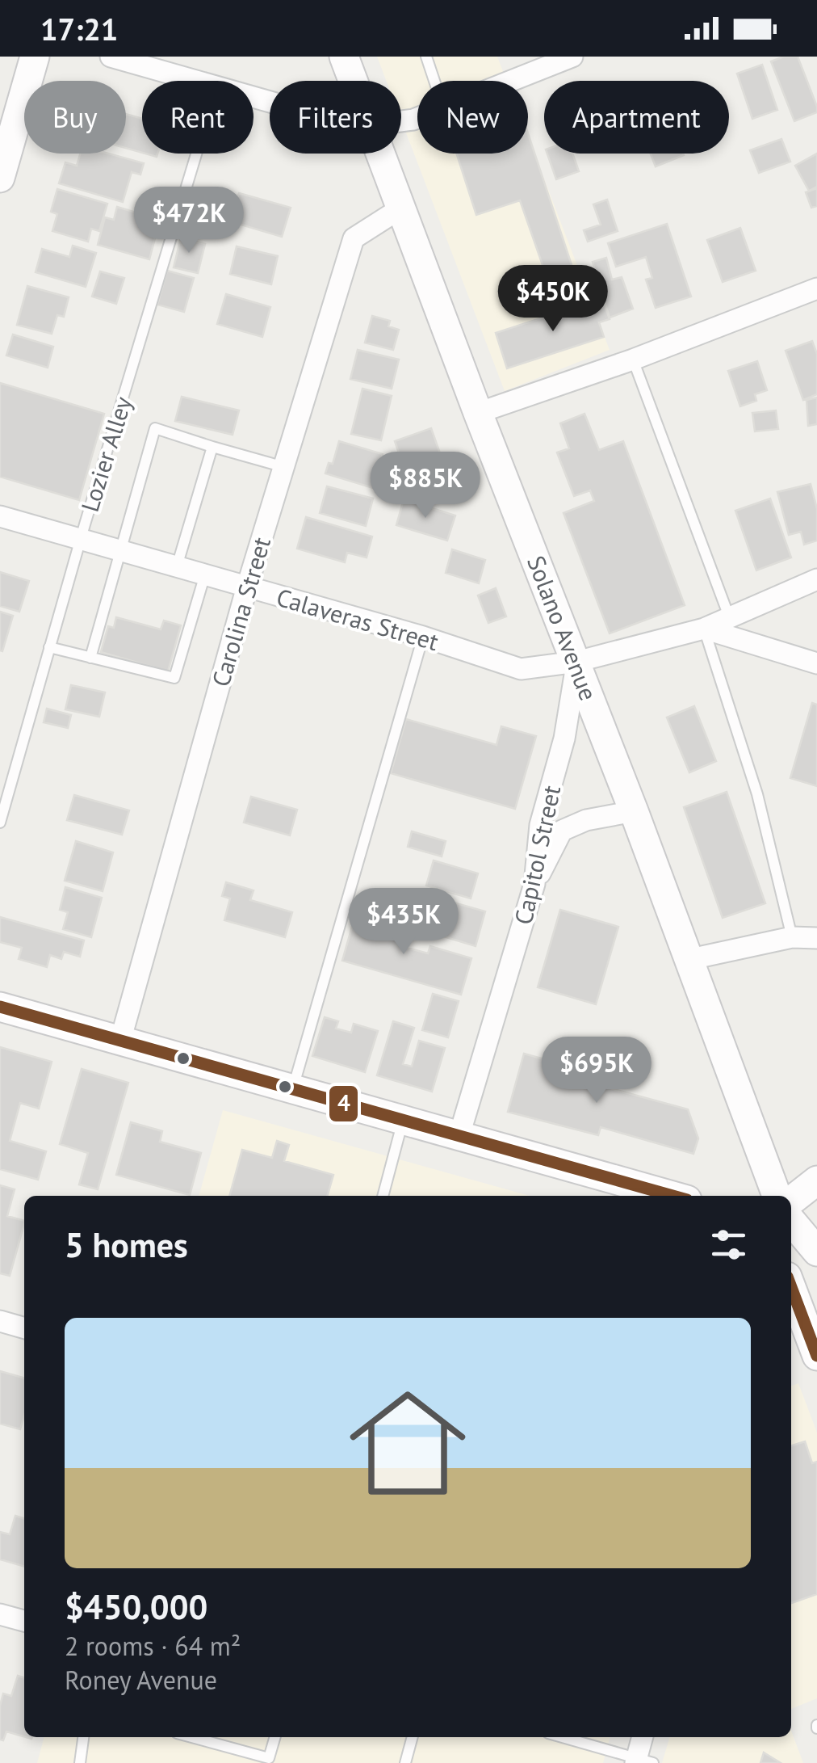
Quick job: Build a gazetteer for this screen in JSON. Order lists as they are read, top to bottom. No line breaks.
{"streets":{"main road":["Solano Avenue"],"street":["Carolina Street","Calaveras Street","Capitol Street"],"lane":["Lozier Alley"]},"crossings":[["Lozier Alley","Calaveras Street"],["Carolina Street","Calaveras Street"],["Carolina Street","Solano Avenue"],["Calaveras Street","Solano Avenue"],["Calaveras Street","Capitol Street"],["Solano Avenue","Capitol Street"]],"lines":["transit line 4"],"page":{"status":"17:21","chip":["Buy","Rent","Filters","New","Apartment"],"price":["$472K","$450K","$885K","$435K","$695K"],"heading":"5 homes","list":[{"name":"$450,000","note":"2 rooms · 64 m² · Roney Avenue"}]}}
